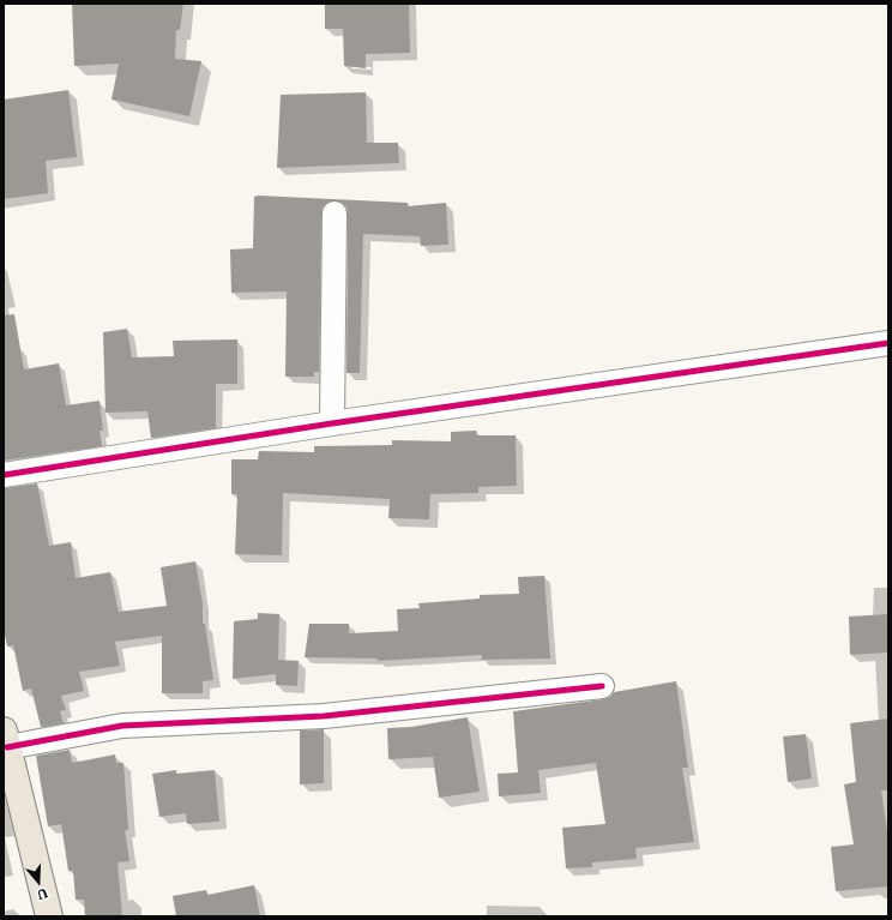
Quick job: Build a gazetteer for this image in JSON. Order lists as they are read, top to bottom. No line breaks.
{"north":"bottom"}
